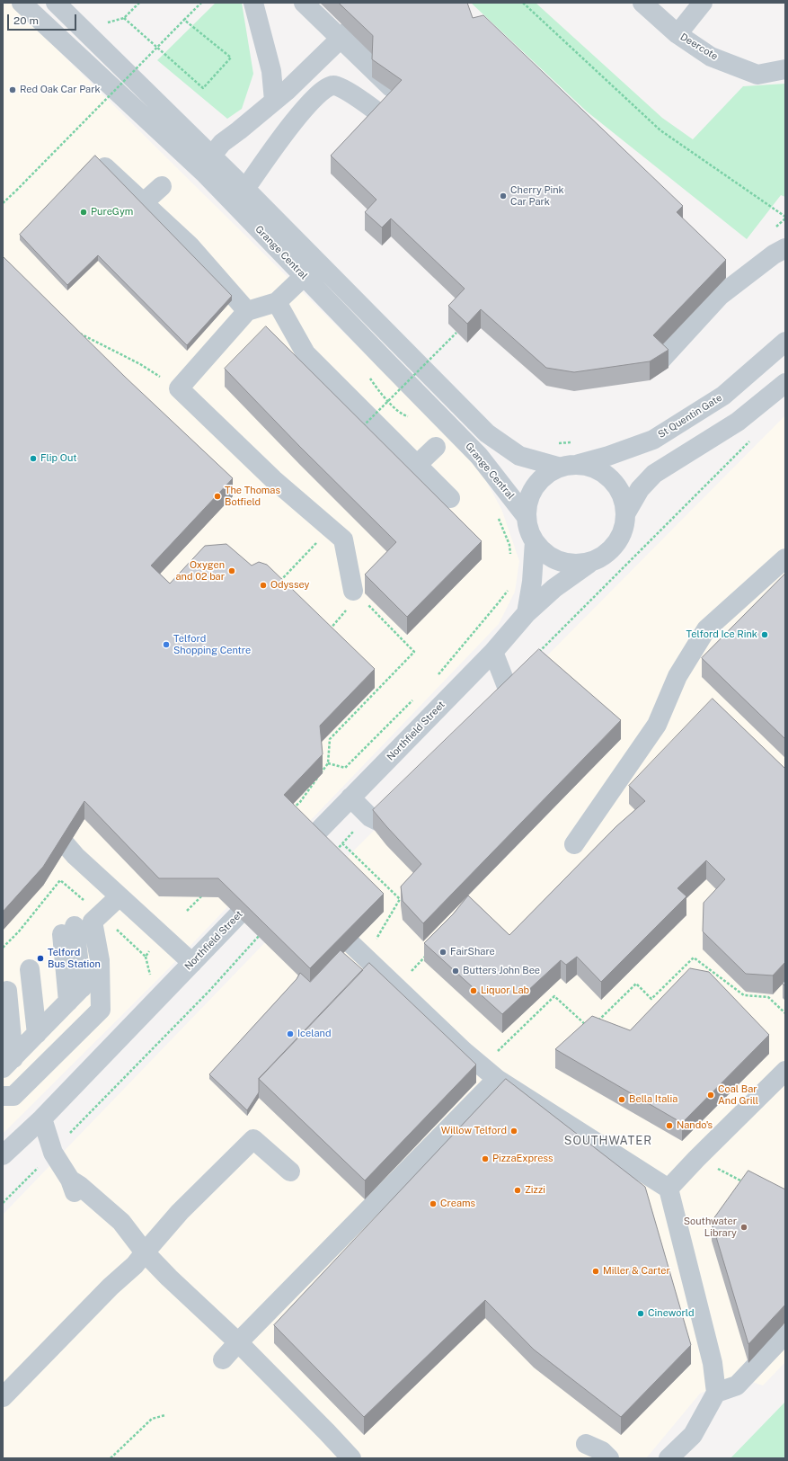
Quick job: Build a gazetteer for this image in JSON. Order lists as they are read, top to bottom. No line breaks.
{"streets":{"street":["Deercote","Grange Central","St Quentin Gate","Northfield Street"]},"crossings":[["Grange Central","St Quentin Gate"],["Grange Central","Northfield Street"],["St Quentin Gate","Northfield Street"]],"districts":["SOUTHWATER"],"places":["Red Oak Car Park","Cherry Pink Car Park","PureGym","Flip Out","The Thomas Botfield","Oxygen and 02 bar","Odyssey","Telford Ice Rink","Telford Shopping Centre","FairShare","Telford Bus Station","Butters John Bee","Liquor Lab","Iceland","Coal Bar And Grill","Bella Italia","Nando's","Willow Telford","PizzaExpress","Zizzi","Creams","Southwater Library","Miller & Carter","Cineworld"],"scale_bar":"20 m"}
